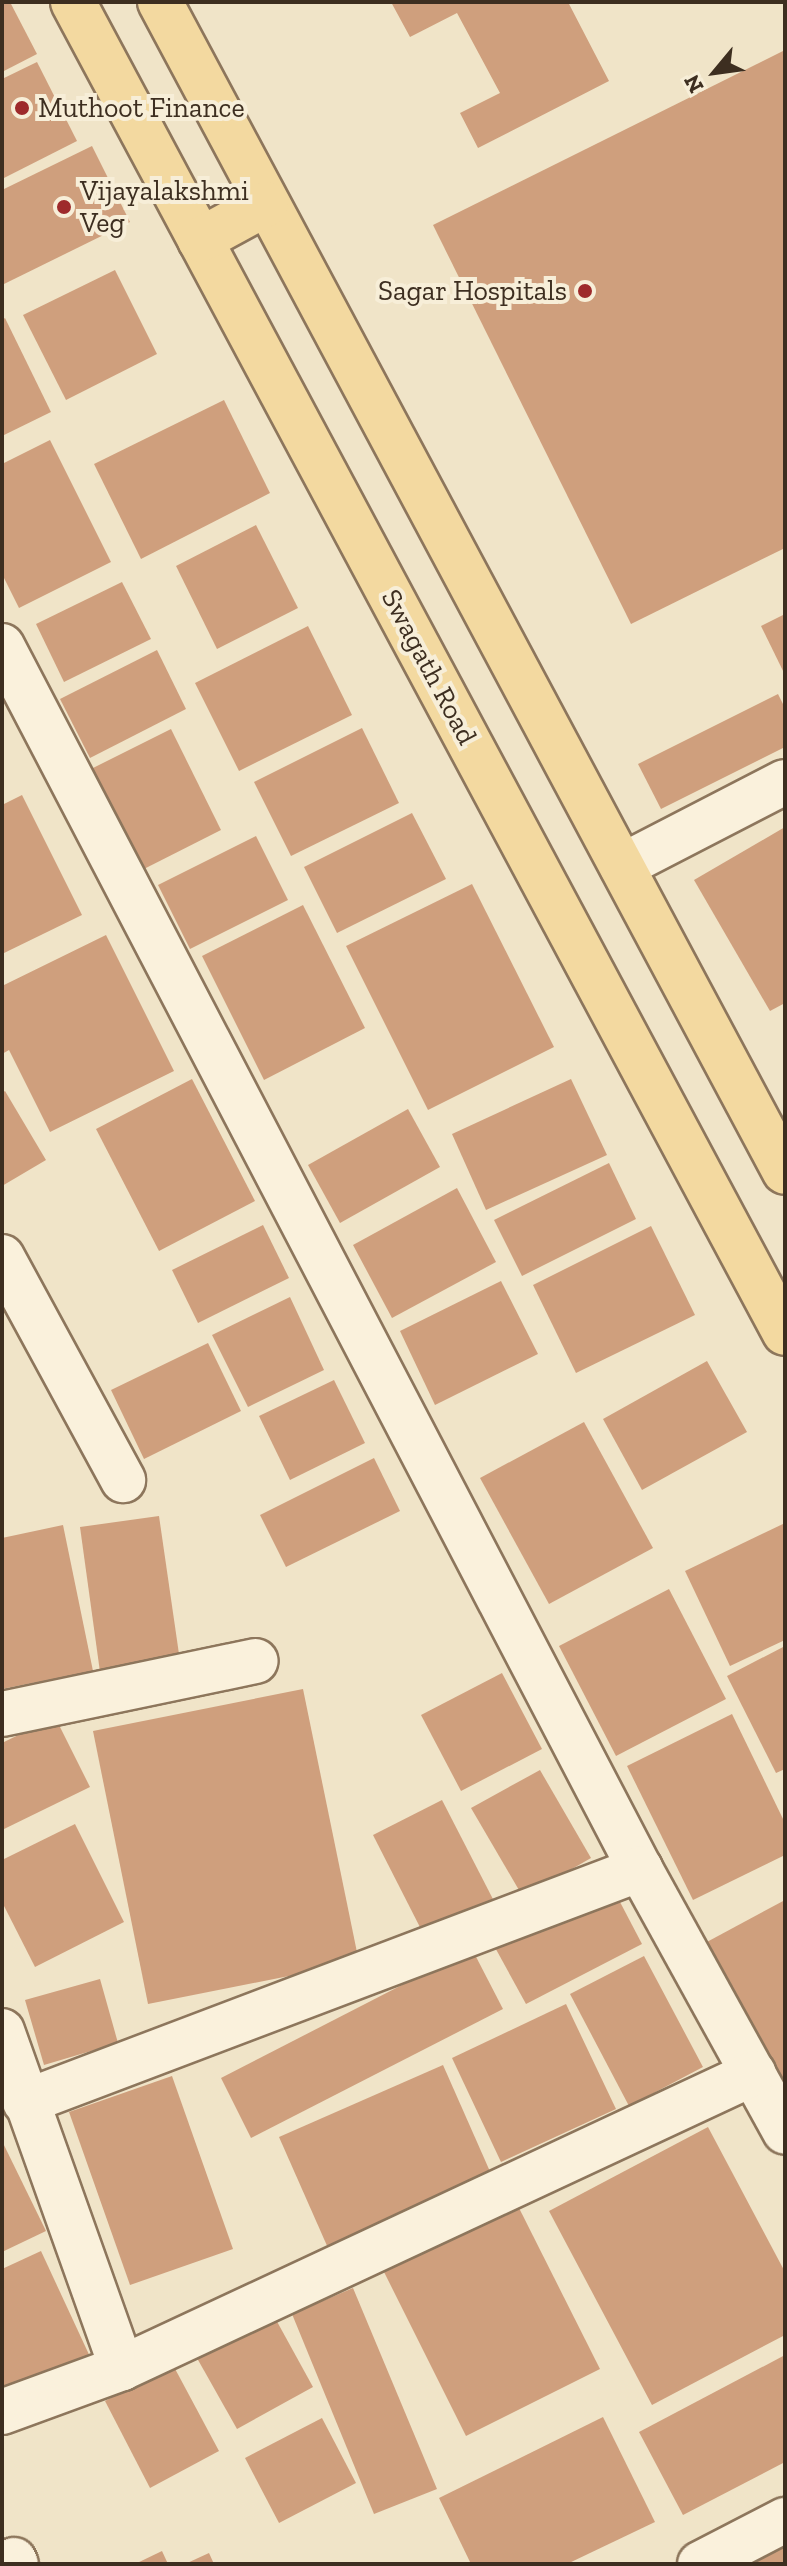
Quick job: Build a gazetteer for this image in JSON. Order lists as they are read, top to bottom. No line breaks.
{"streets":{"main road":["Swagath Road"]},"places":["Muthoot Finance","Vijayalakshmi Veg","Sagar Hospitals"],"north":"bottom left"}
